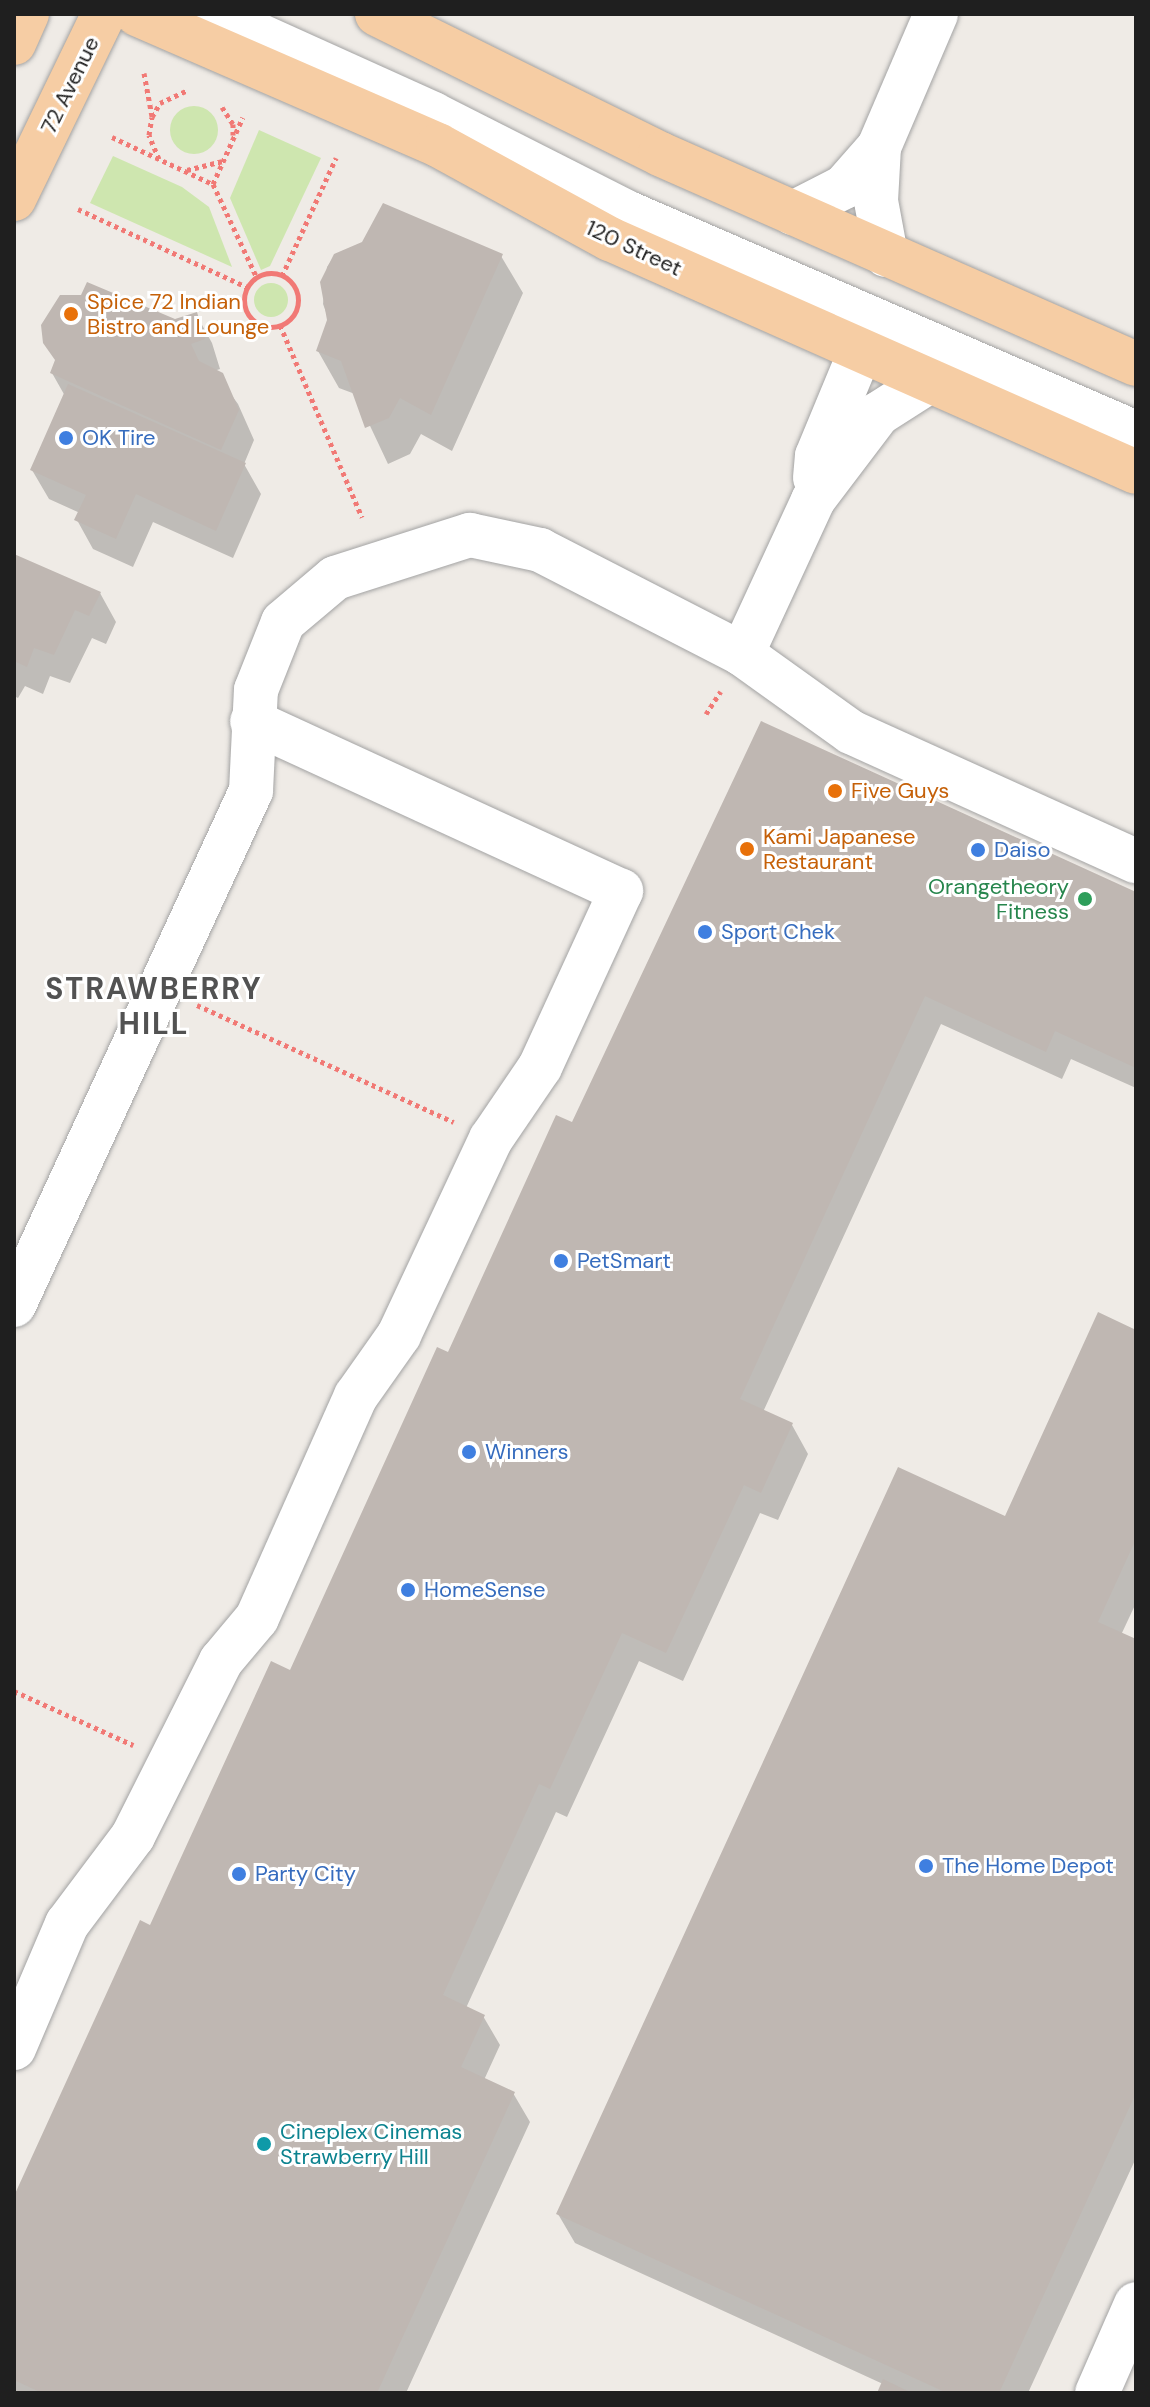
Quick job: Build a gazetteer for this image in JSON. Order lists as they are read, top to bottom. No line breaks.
{"streets":{"main road":["72 Avenue","120 Street"]},"districts":["STRAWBERRY HILL"],"places":["Spice 72 Indian Bistro and Lounge","OK Tire","Five Guys","Kami Japanese Restaurant","Daiso","Orangetheory Fitness","Sport Chek","PetSmart","Winners","HomeSense","The Home Depot","Party City","Cineplex Cinemas Strawberry Hill"]}
